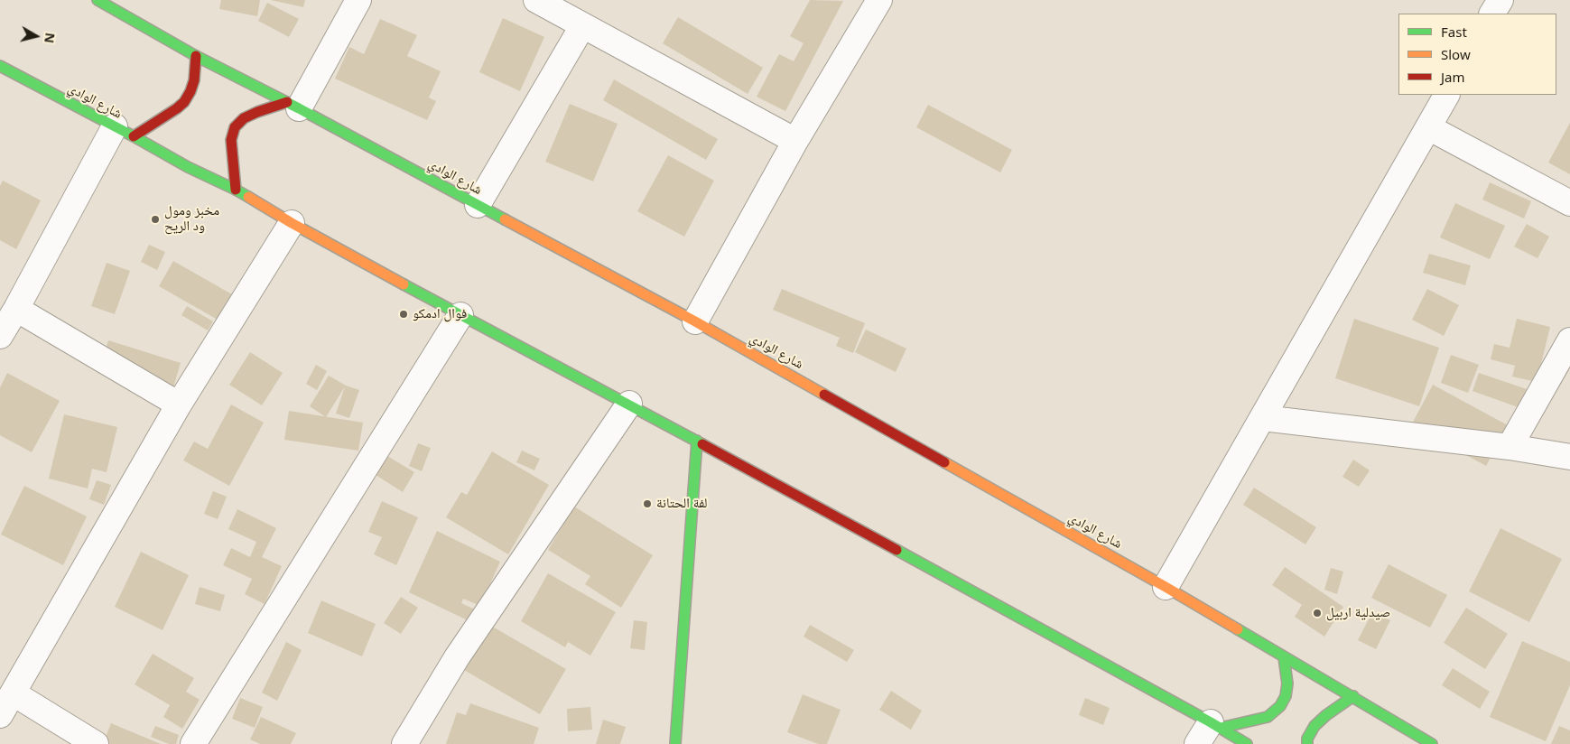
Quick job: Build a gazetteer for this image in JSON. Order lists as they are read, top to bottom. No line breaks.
{"streets":{"main road":["شارع الوادي"]},"places":["مخبز ومول ود الريح","فوال ادمكو","لفة الحتانة","صيدلية اربيل"],"legend":["Fast","Slow","Jam"],"north":"right"}
